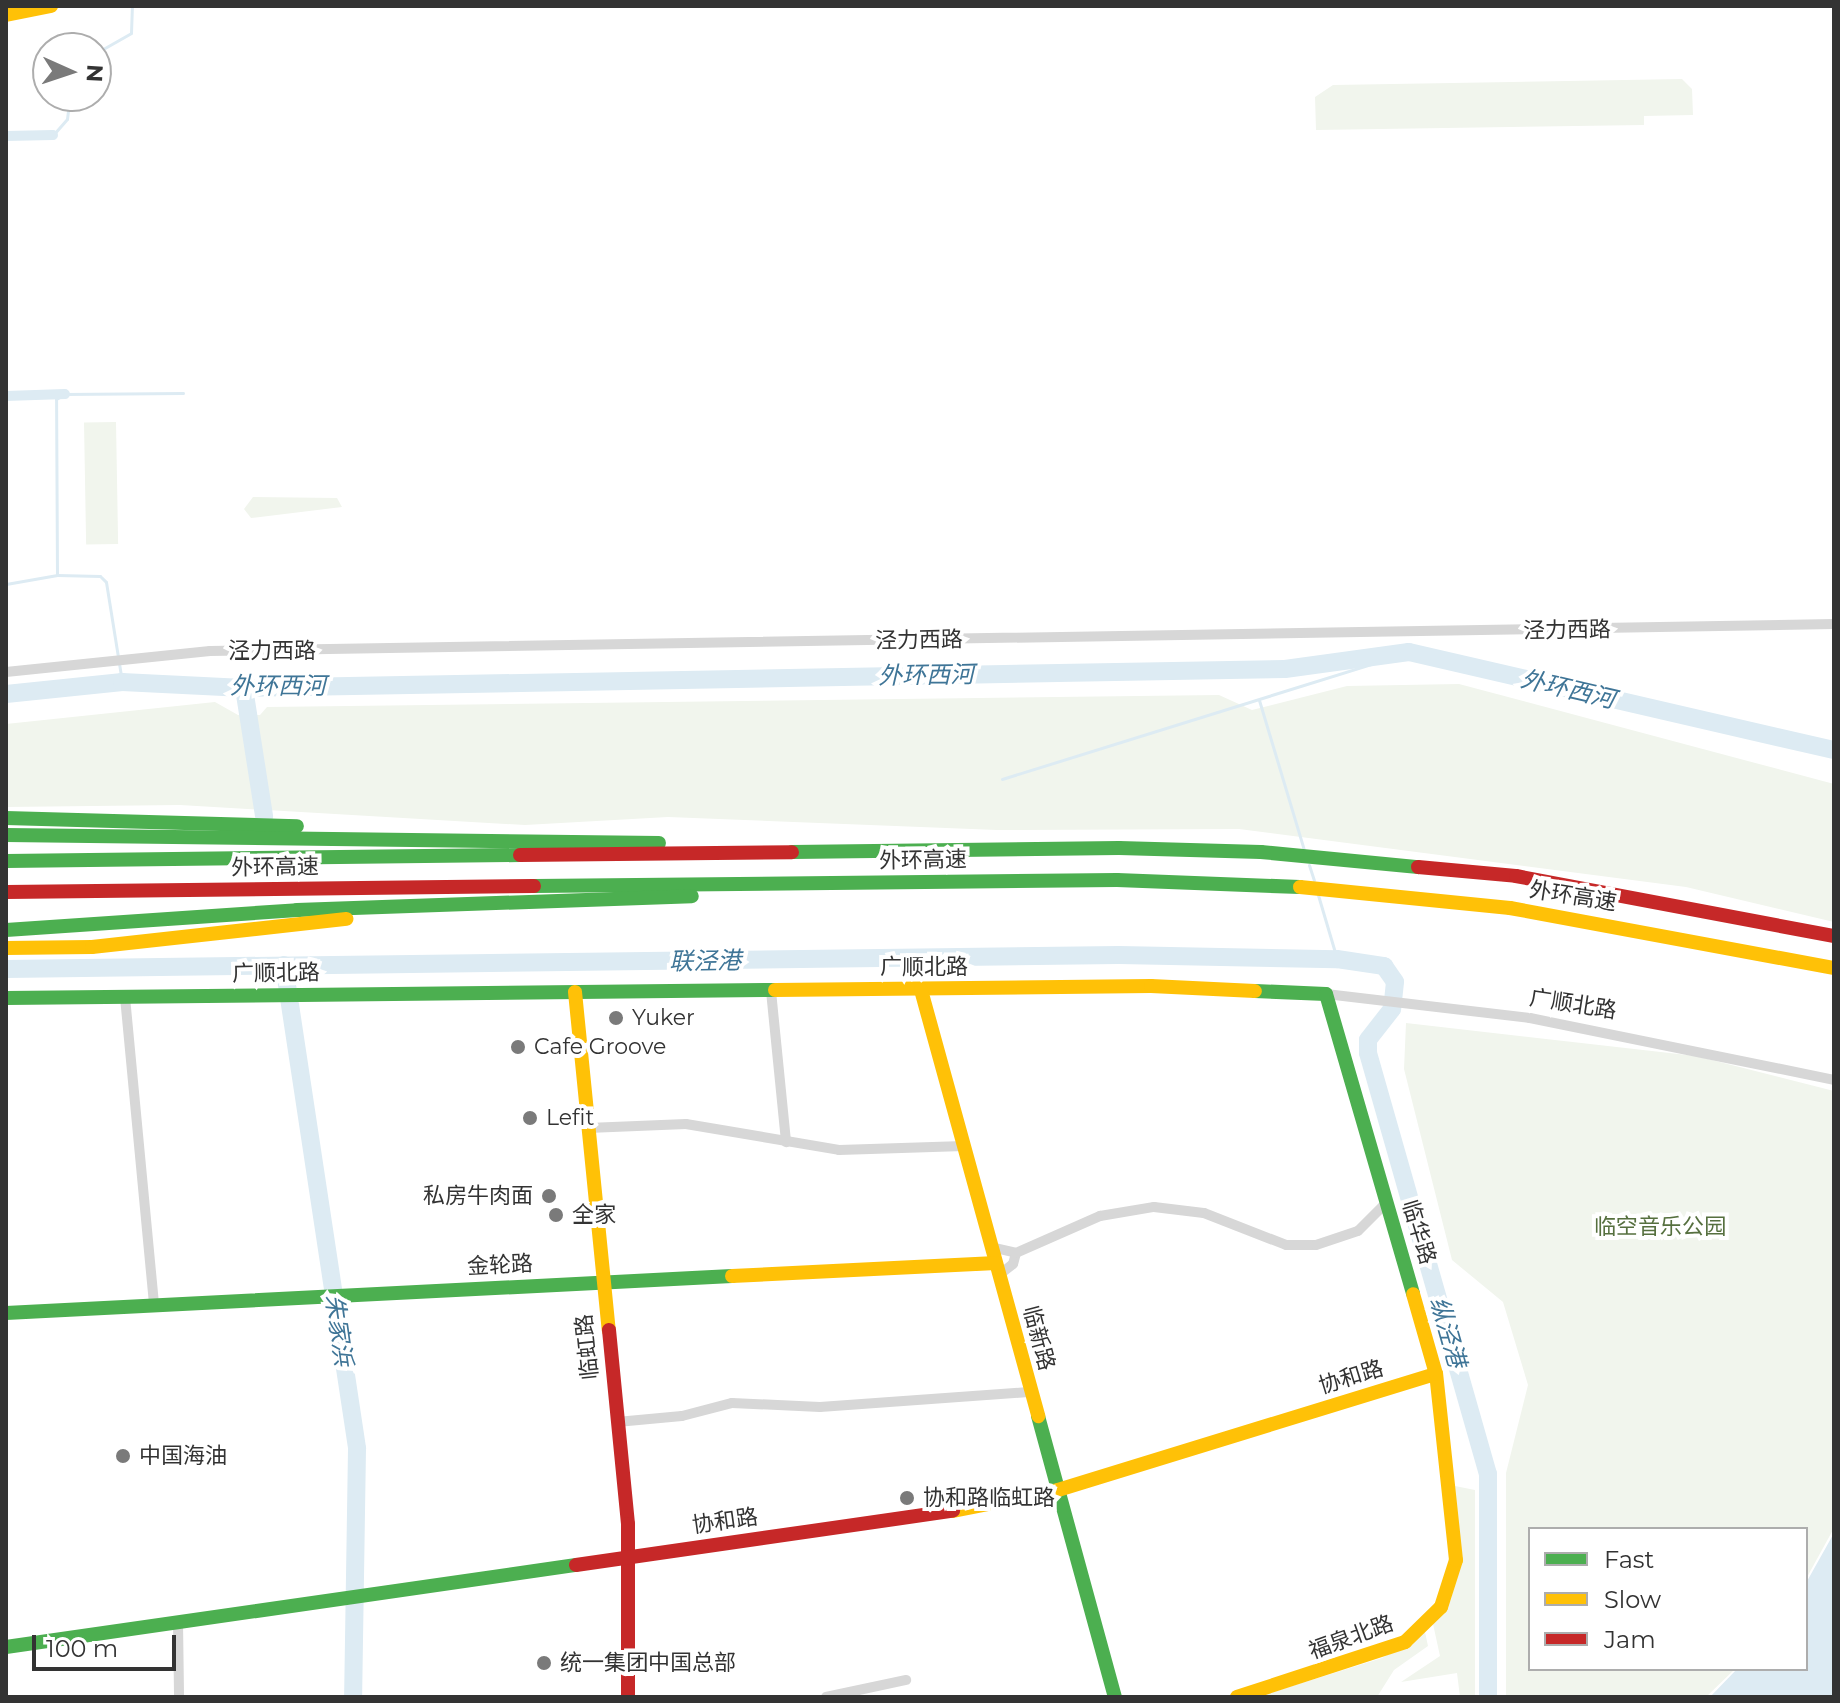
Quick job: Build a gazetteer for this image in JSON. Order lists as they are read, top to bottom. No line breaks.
{"streets":{"main road":["外环高速","广顺北路","临华路","金轮路","临新路","临虹路","协和路","福泉北路"],"street":["泾力西路"]},"crossings":[["广顺北路","临华路"],["广顺北路","临新路"],["广顺北路","临虹路"],["临华路","协和路"],["临华路","福泉北路"],["金轮路","临新路"],["金轮路","临虹路"],["临新路","协和路"],["临虹路","协和路"]],"water":["外环西河","联泾港","朱家浜","纵泾港"],"parks":["临空音乐公园"],"places":["Yuker","Cafe Groove","Lefit","私房牛肉面","全家","中国海油","协和路临虹路","统一集团中国总部"],"legend":["Fast","Slow","Jam"],"scale_bar":"100 m","north":"right"}
